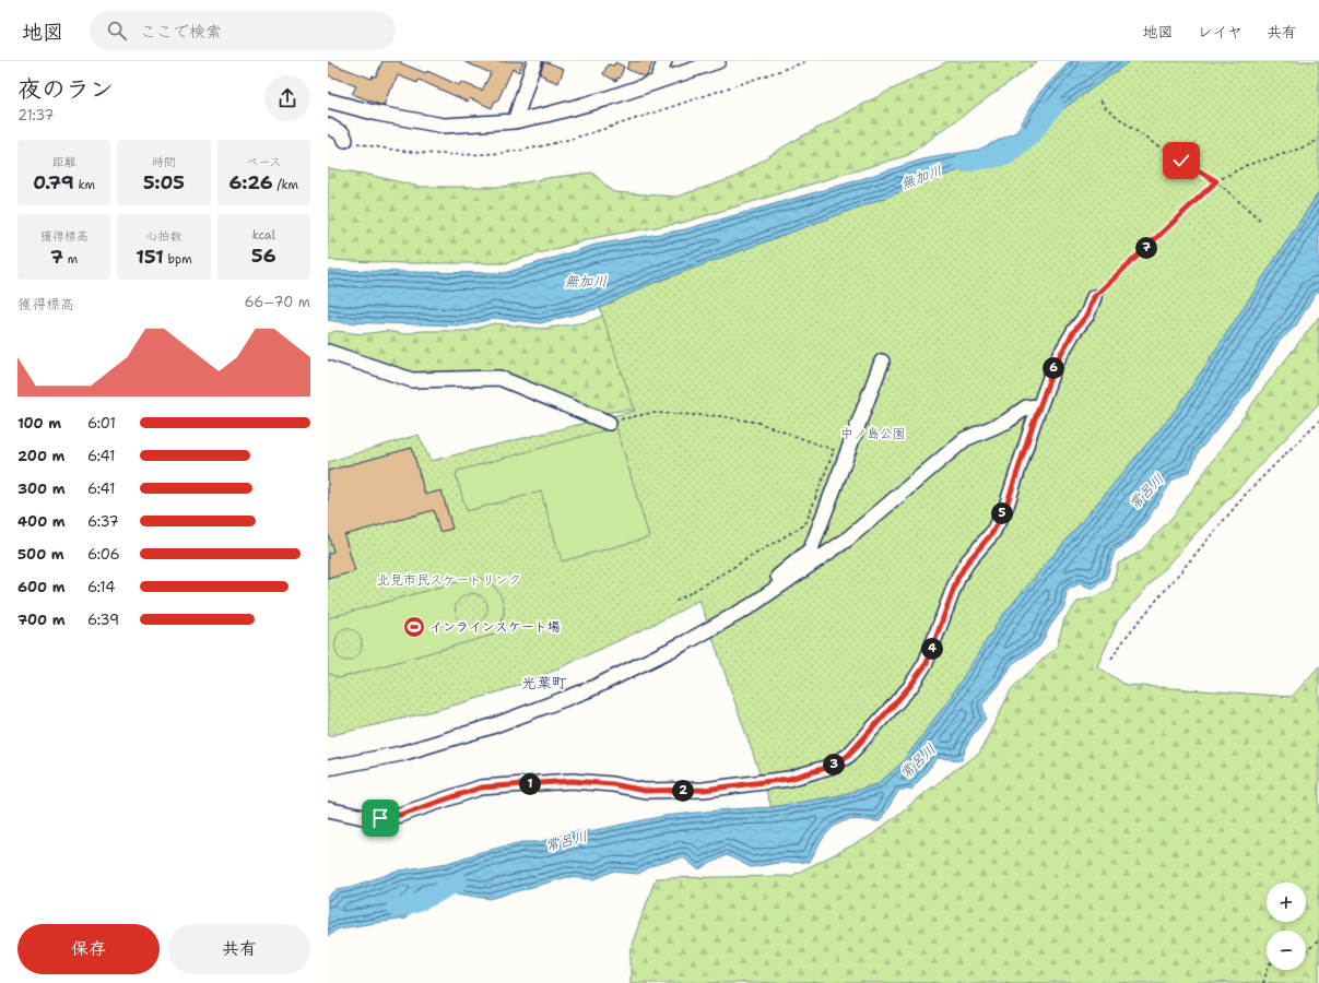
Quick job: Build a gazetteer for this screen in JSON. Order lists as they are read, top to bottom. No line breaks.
{"districts":["光葉町"],"water":["無加川","常呂川"],"parks":["中ノ島公園","北見市民スケートリンク"],"places":{"sports":["インラインスケート場"]},"page":{"header":"地図","search":"ここで検索","nav":["地図","レイヤ","共有"],"heading":["夜のラン","21:37"],"stats":[["距離","0.79 km"],["時間","5:05"],["ペース","6:26 /km"],["獲得標高","7 m"],["心拍数","151 bpm"],["kcal","56"]],"pins":["7","6","5","4","3","1","2"],"chart":["獲得標高","66–70 m"],"list":[{"name":"100 m","note":"6:01"},{"name":"200 m","note":"6:41"},{"name":"300 m","note":"6:41"},{"name":"400 m","note":"6:37"},{"name":"500 m","note":"6:06"},{"name":"600 m","note":"6:14"},{"name":"700 m","note":"6:39"}],"map_buttons":["+","−"],"buttons":["保存","共有"]}}
